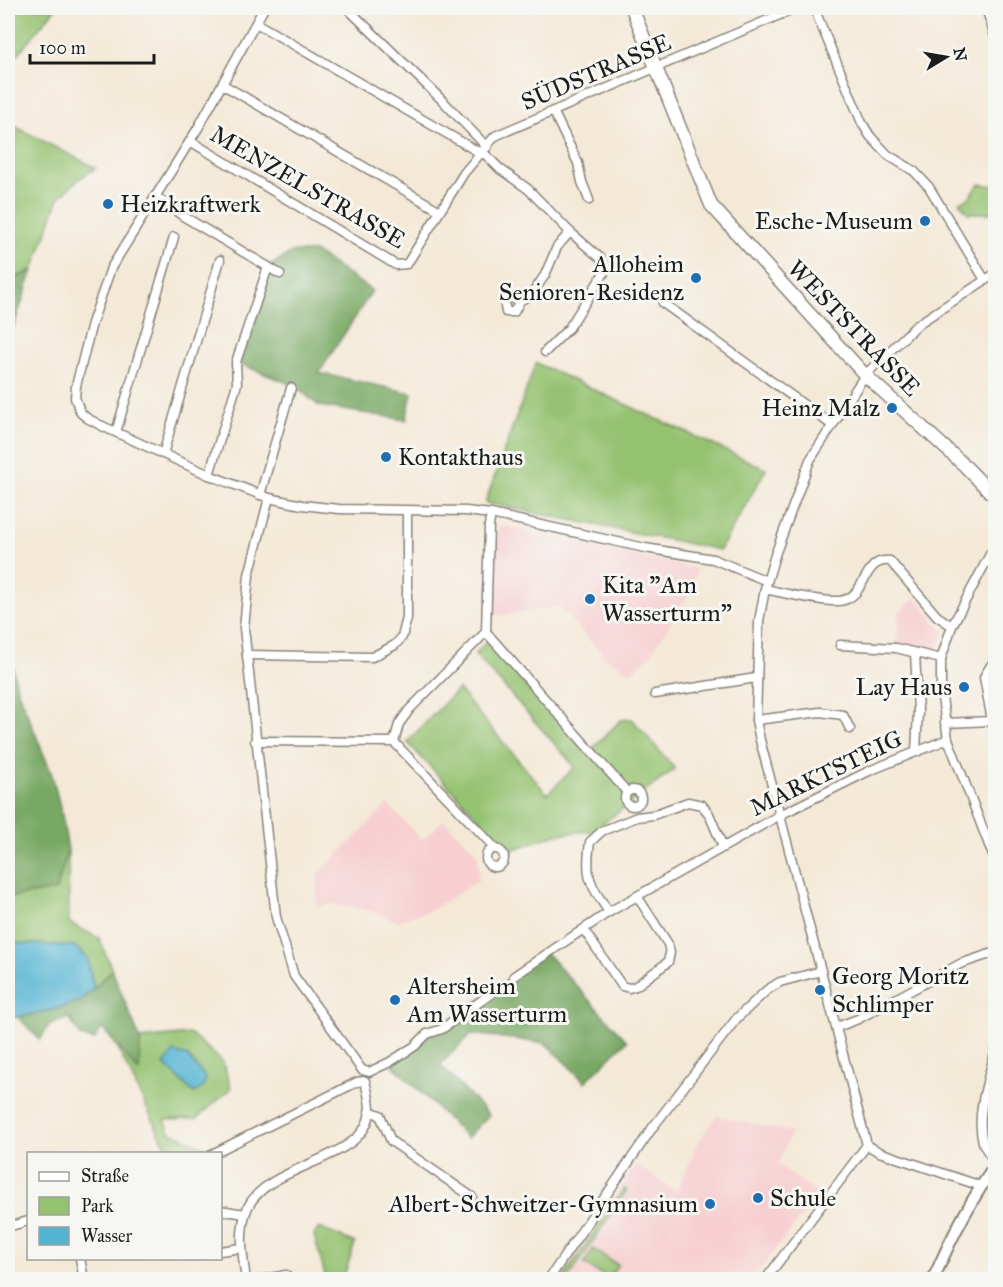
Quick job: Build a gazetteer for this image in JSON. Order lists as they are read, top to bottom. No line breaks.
{"streets":{"main road":["WESTSTRASSE"],"street":["SÜDSTRASSE","MENZELSTRASSE","MARKTSTEIG"]},"crossings":[["SÜDSTRASSE","MENZELSTRASSE"],["SÜDSTRASSE","WESTSTRASSE"]],"places":["Heizkraftwerk","Esche-Museum","Alloheim Senioren-Residenz","Heinz Malz","Kontakthaus","Kita \"Am Wasserturm\"","Lay Haus","Georg Moritz Schlimper","Altersheim Am Wasserturm","Schule","Albert-Schweitzer-Gymnasium"],"legend":["Straße","Park","Wasser"],"scale_bar":"100 m","north":"right"}
